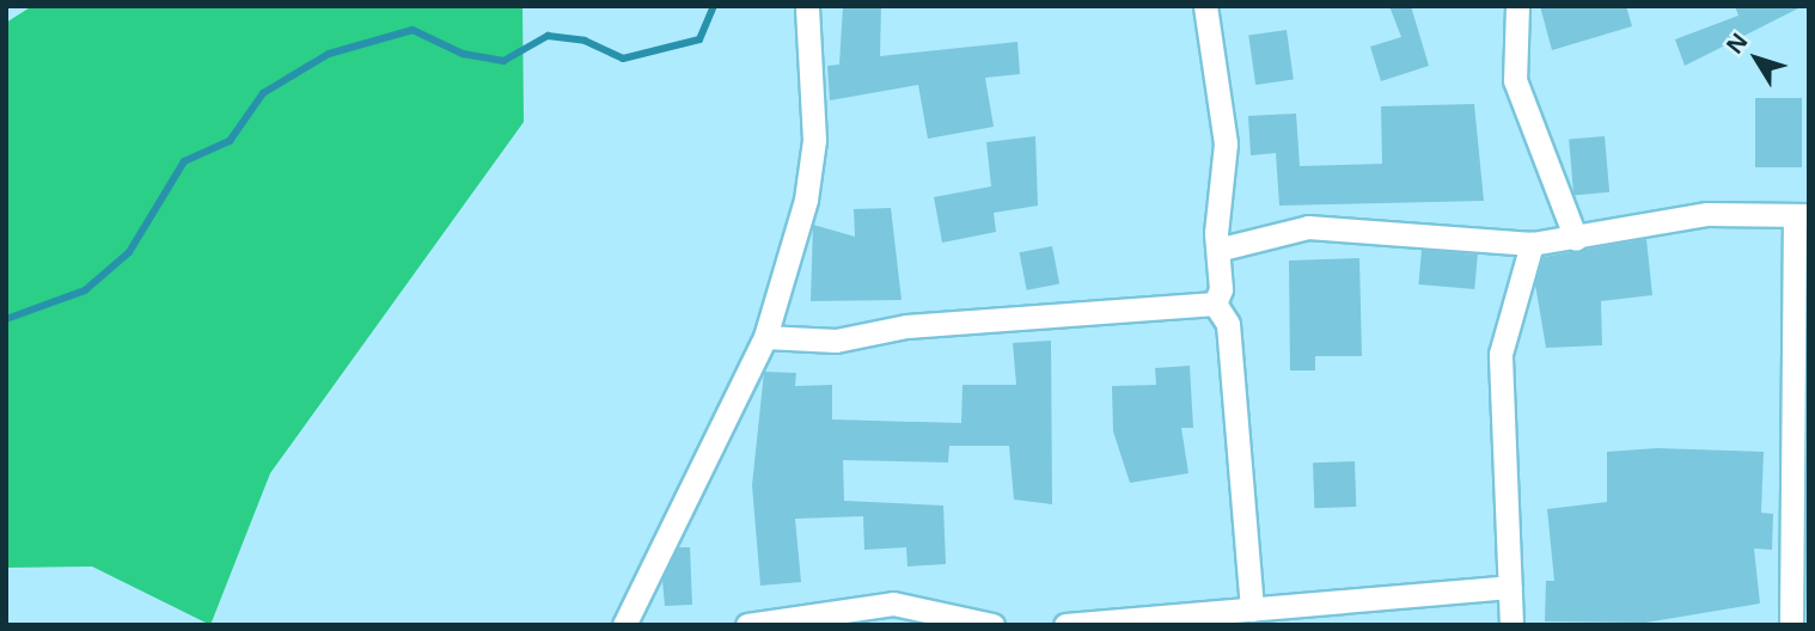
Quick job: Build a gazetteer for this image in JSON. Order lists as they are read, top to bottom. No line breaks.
{"north":"top left"}
